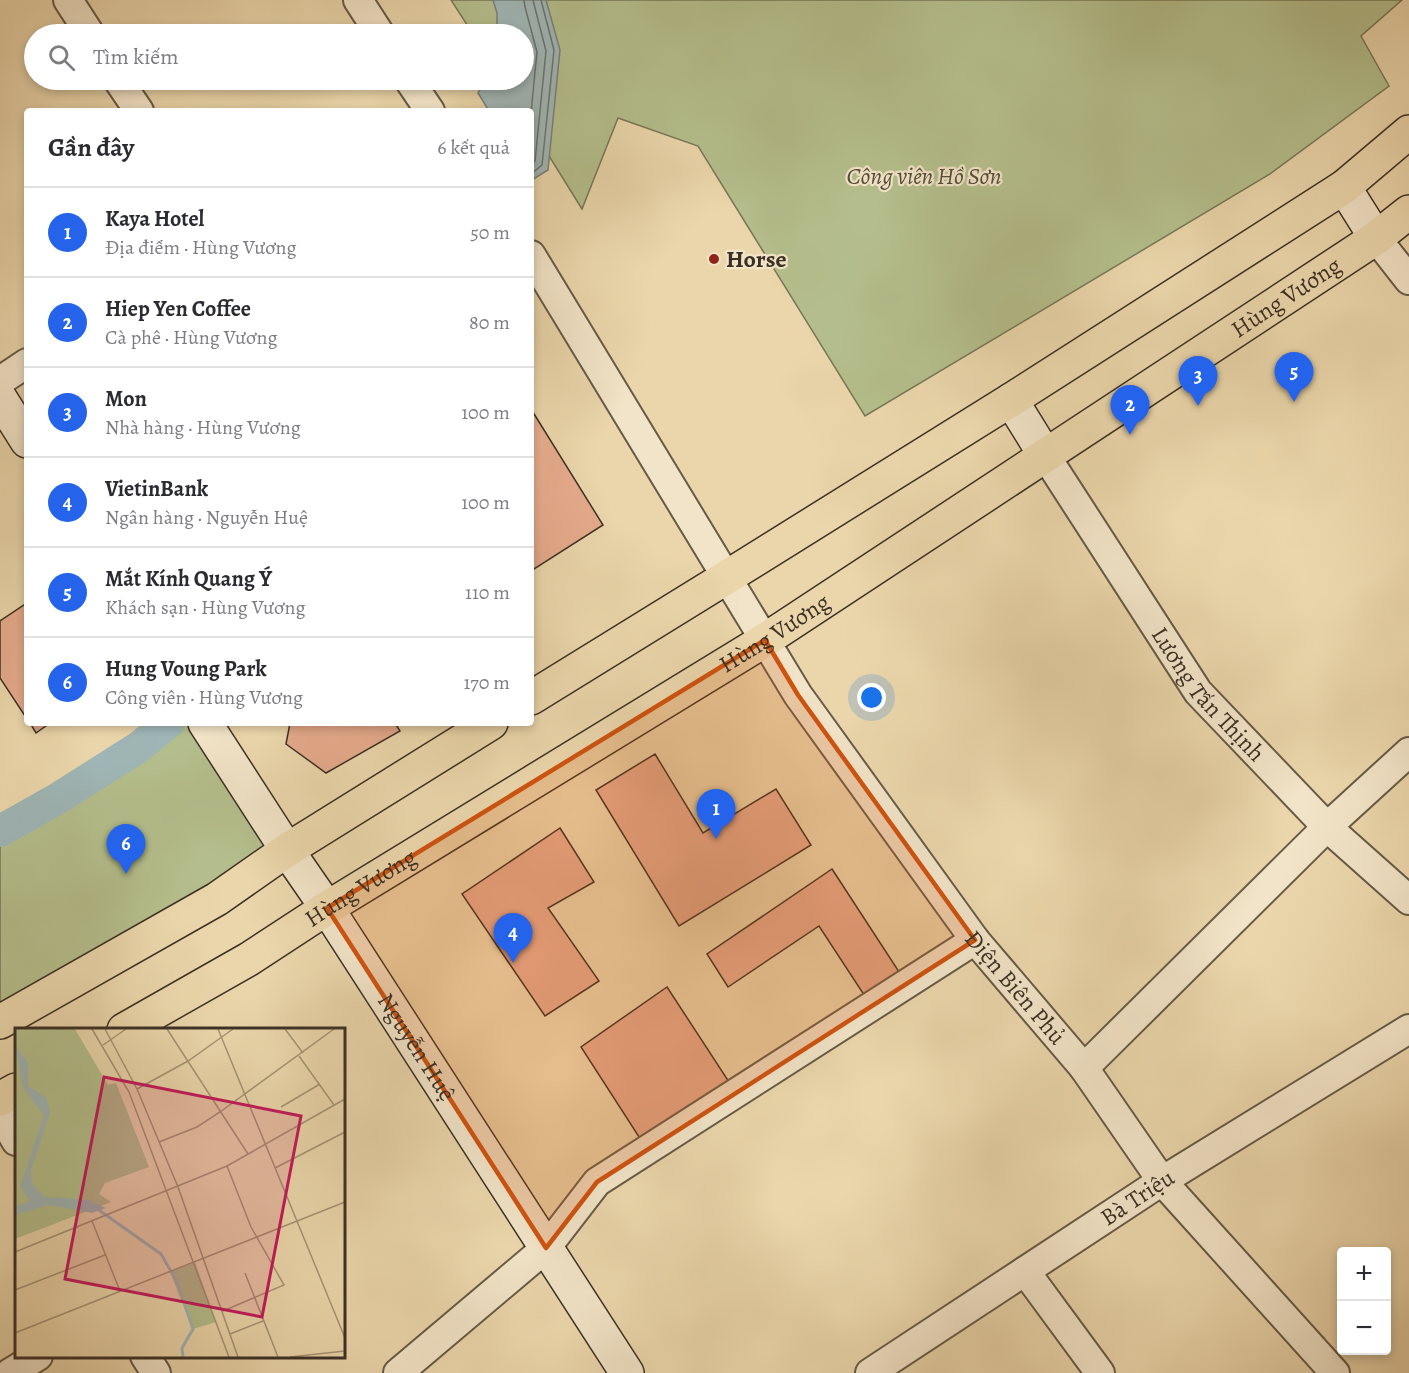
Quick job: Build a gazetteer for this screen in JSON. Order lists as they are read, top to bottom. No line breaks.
{"streets":{"main road":["Hùng Vương","Nguyễn Huệ"],"street":["Lương Tấn Thịnh","Điện Biên Phủ","Bà Triệu"]},"crossings":[["Hùng Vương","Lương Tấn Thịnh"],["Hùng Vương","Điện Biên Phủ"],["Hùng Vương","Nguyễn Huệ"],["Điện Biên Phủ","Bà Triệu"]],"parks":["Công viên Hồ Sơn"],"places":["Horse"],"page":{"search":"Tìm kiếm","heading":["Gần đây","6 kết quả"],"list":[{"mark":"1","name":"Kaya Hotel","note":"Địa điểm · Hùng Vương","value":"50 m"},{"mark":"2","name":"Hiep Yen Coffee","note":"Cà phê · Hùng Vương","value":"80 m"},{"mark":"3","name":"Mon","note":"Nhà hàng · Hùng Vương","value":"100 m"},{"mark":"4","name":"VietinBank","note":"Ngân hàng · Nguyễn Huệ","value":"100 m"},{"mark":"5","name":"Mắt Kính Quang Ý","note":"Khách sạn · Hùng Vương","value":"110 m"},{"mark":"6","name":"Hung Voung Park","note":"Công viên · Hùng Vương","value":"170 m"}],"pins":["5","3","2","1","6","4"],"map_buttons":["+","−"]}}
